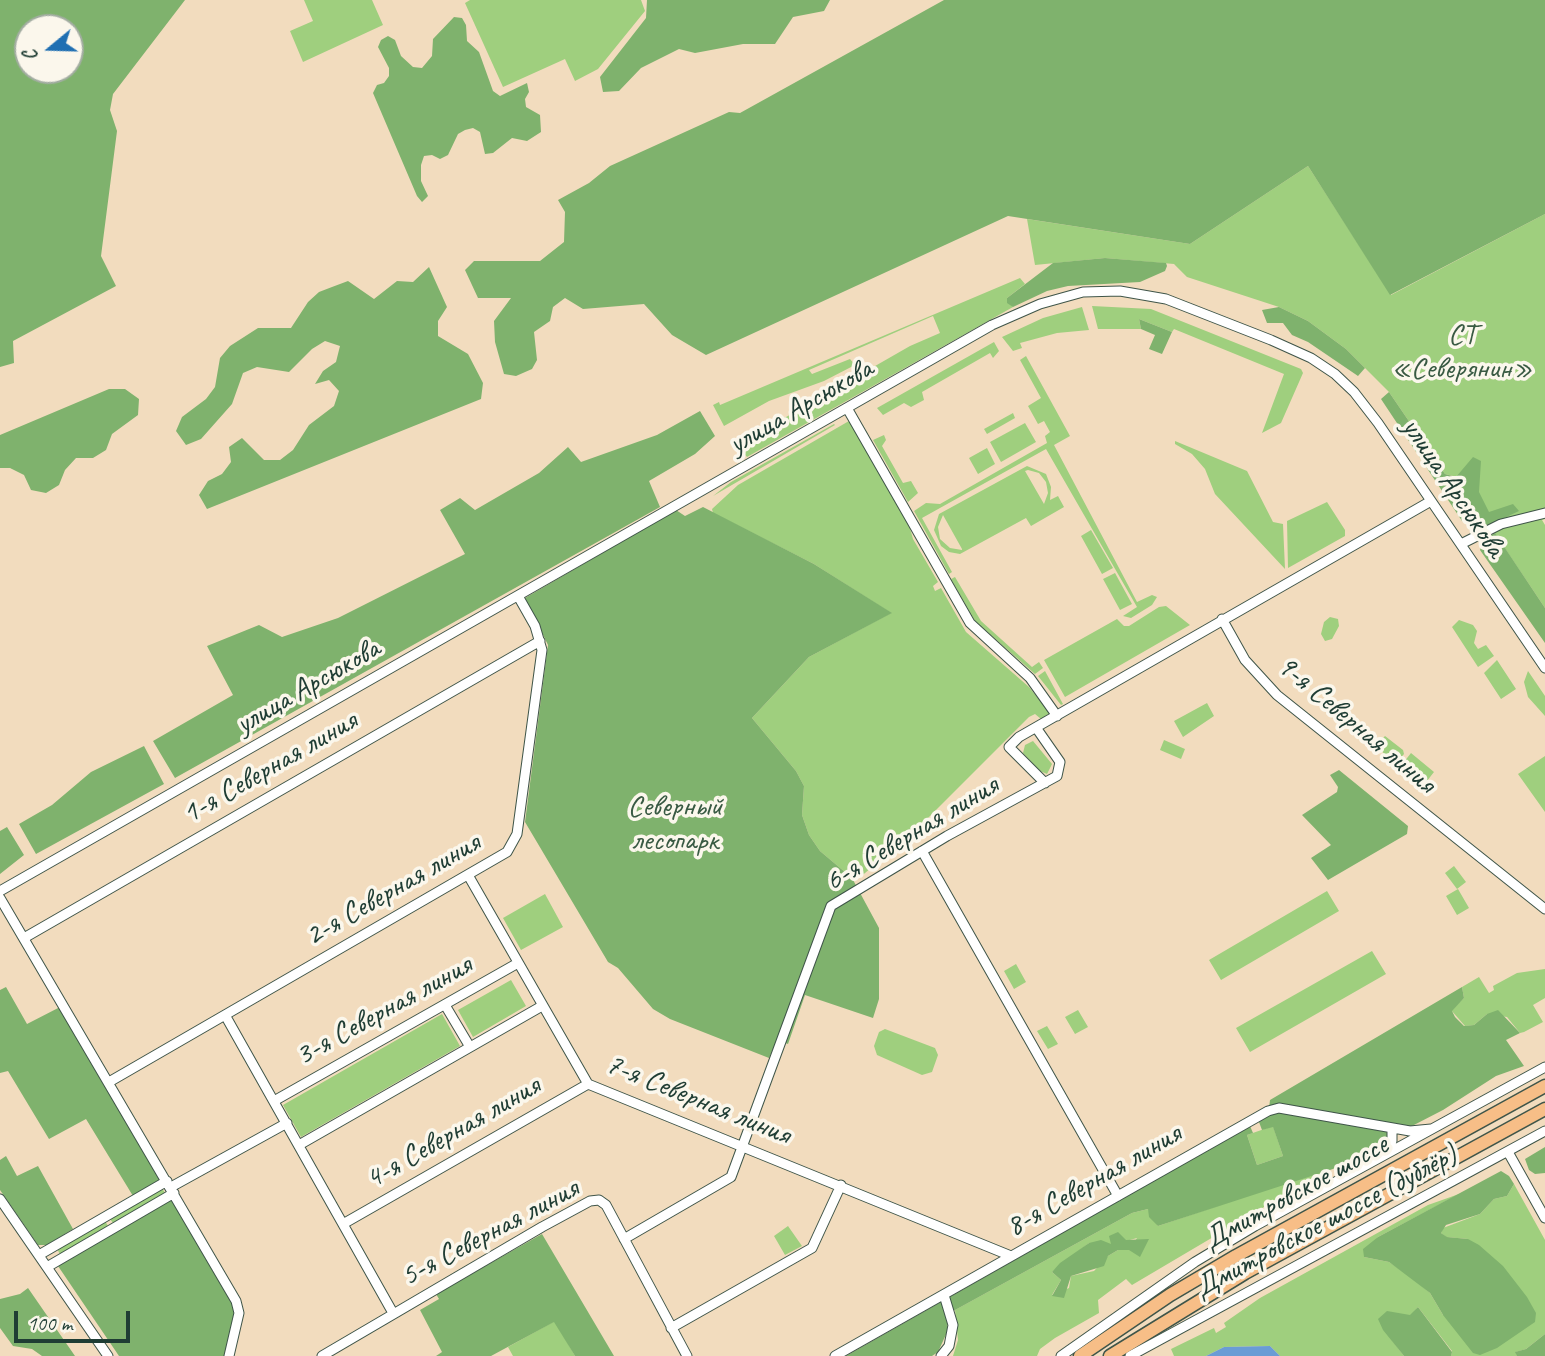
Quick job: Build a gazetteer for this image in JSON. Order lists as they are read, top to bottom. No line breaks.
{"streets":{"highway":["Дмитровское шоссе"],"street":["улица Арсюкова","9-я Северная линия","1-я Северная линия","6-я Северная линия","2-я Северная линия","3-я Северная линия","7-я Северная линия","4-я Северная линия","8-я Северная линия","Дмитровское шоссе (дублёр)","5-я Северная линия"]},"crossings":[["улица Арсюкова","2-я Северная линия"],["1-я Северная линия","2-я Северная линия"],["6-я Северная линия","7-я Северная линия"],["6-я Северная линия","5-я Северная линия"],["2-я Северная линия","7-я Северная линия"],["3-я Северная линия","7-я Северная линия"],["7-я Северная линия","4-я Северная линия"],["7-я Северная линия","8-я Северная линия"],["8-я Северная линия","Дмитровское шоссе (дублёр)"]],"parks":["СТ «Северянин»","Северный лесопарк"],"scale_bar":"100 m","north":"left"}
